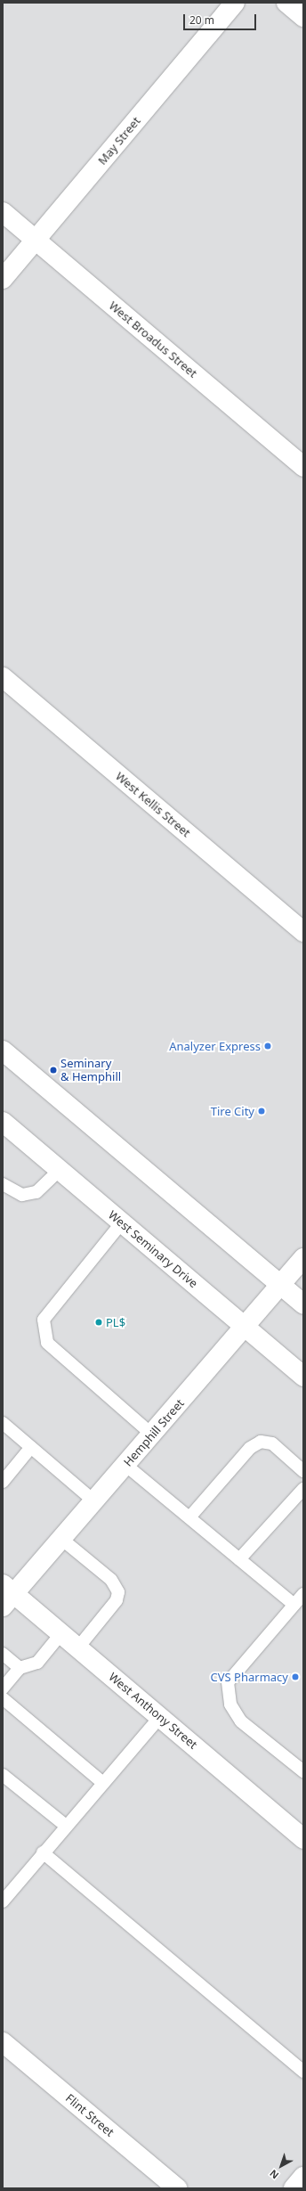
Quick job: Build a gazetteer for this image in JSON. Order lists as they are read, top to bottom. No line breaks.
{"streets":{"street":["May Street","West Broadus Street","West Kellis Street","West Seminary Drive","Hemphill Street","West Anthony Street","Flint Street"]},"crossings":[["May Street","West Broadus Street"],["West Seminary Drive","Hemphill Street"],["Hemphill Street","West Anthony Street"]],"places":["Analyzer Express","Seminary & Hemphill","Tire City","PL$","CVS Pharmacy"],"scale_bar":"20 m","north":"bottom left"}
